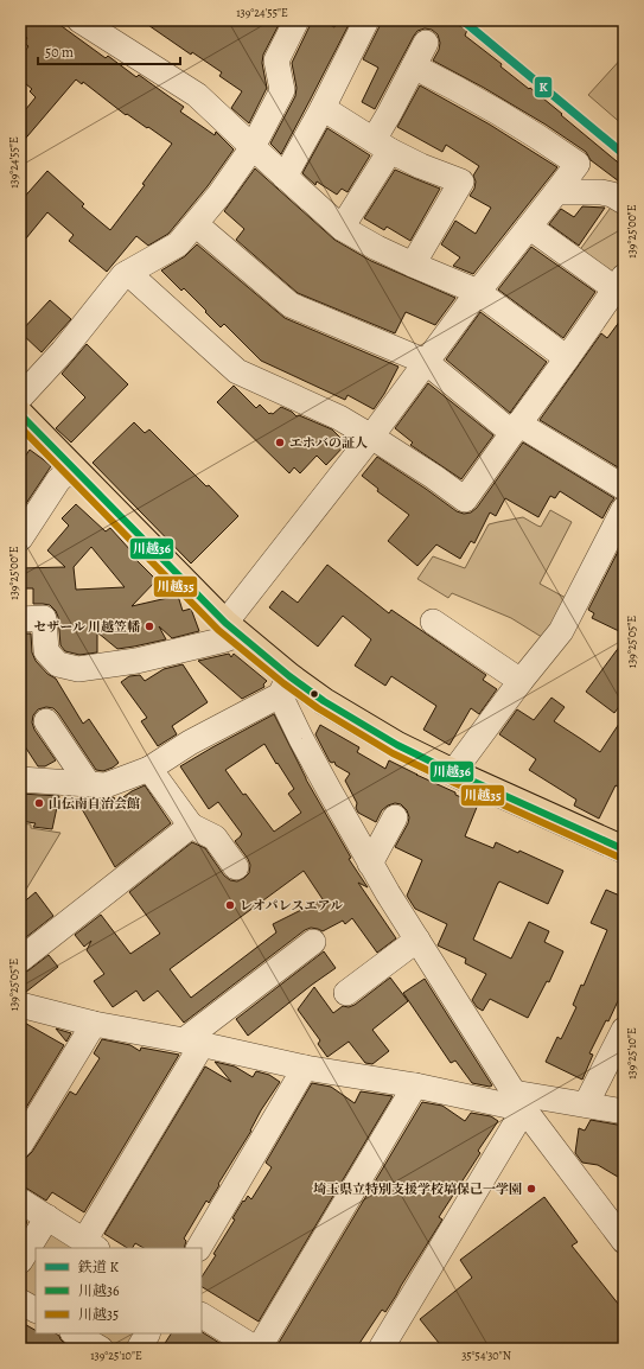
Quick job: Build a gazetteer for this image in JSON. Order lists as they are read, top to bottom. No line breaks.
{"places":["エホバの証人","セザール 川越笠幡","山伝南自治会館","レオパレスエアル","埼玉県立特別支援学校塙保己一学園"],"lines":["rail line K","transit line 川越36","transit line 川越35"],"legend":["鉄道 K","川越36","川越35"],"scale_bar":"50 m","coordinates":["139°24'55\"E","139°25'00\"E","139°25'05\"E","139°25'10\"E","35°54'30\"N"]}
